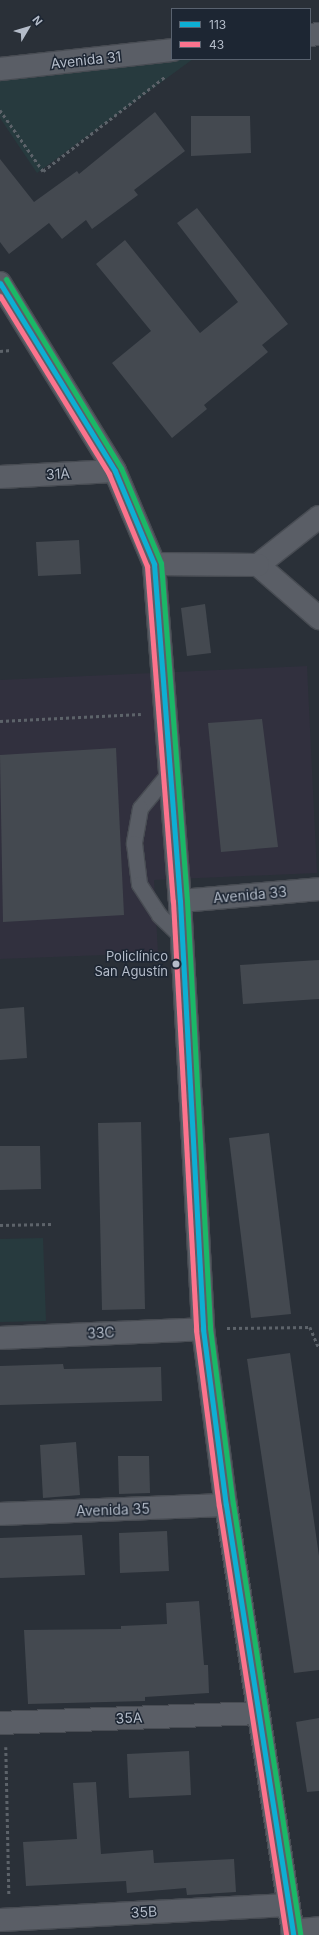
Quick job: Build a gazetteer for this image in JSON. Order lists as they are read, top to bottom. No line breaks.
{"streets":{"street":["Avenida 31","31A","Avenida 33","33C","Avenida 35","35A","35B"]},"places":["Policlínico San Agustín"],"lines":["transit line 113","transit line 43"],"legend":["113","43"],"north":"top right"}
